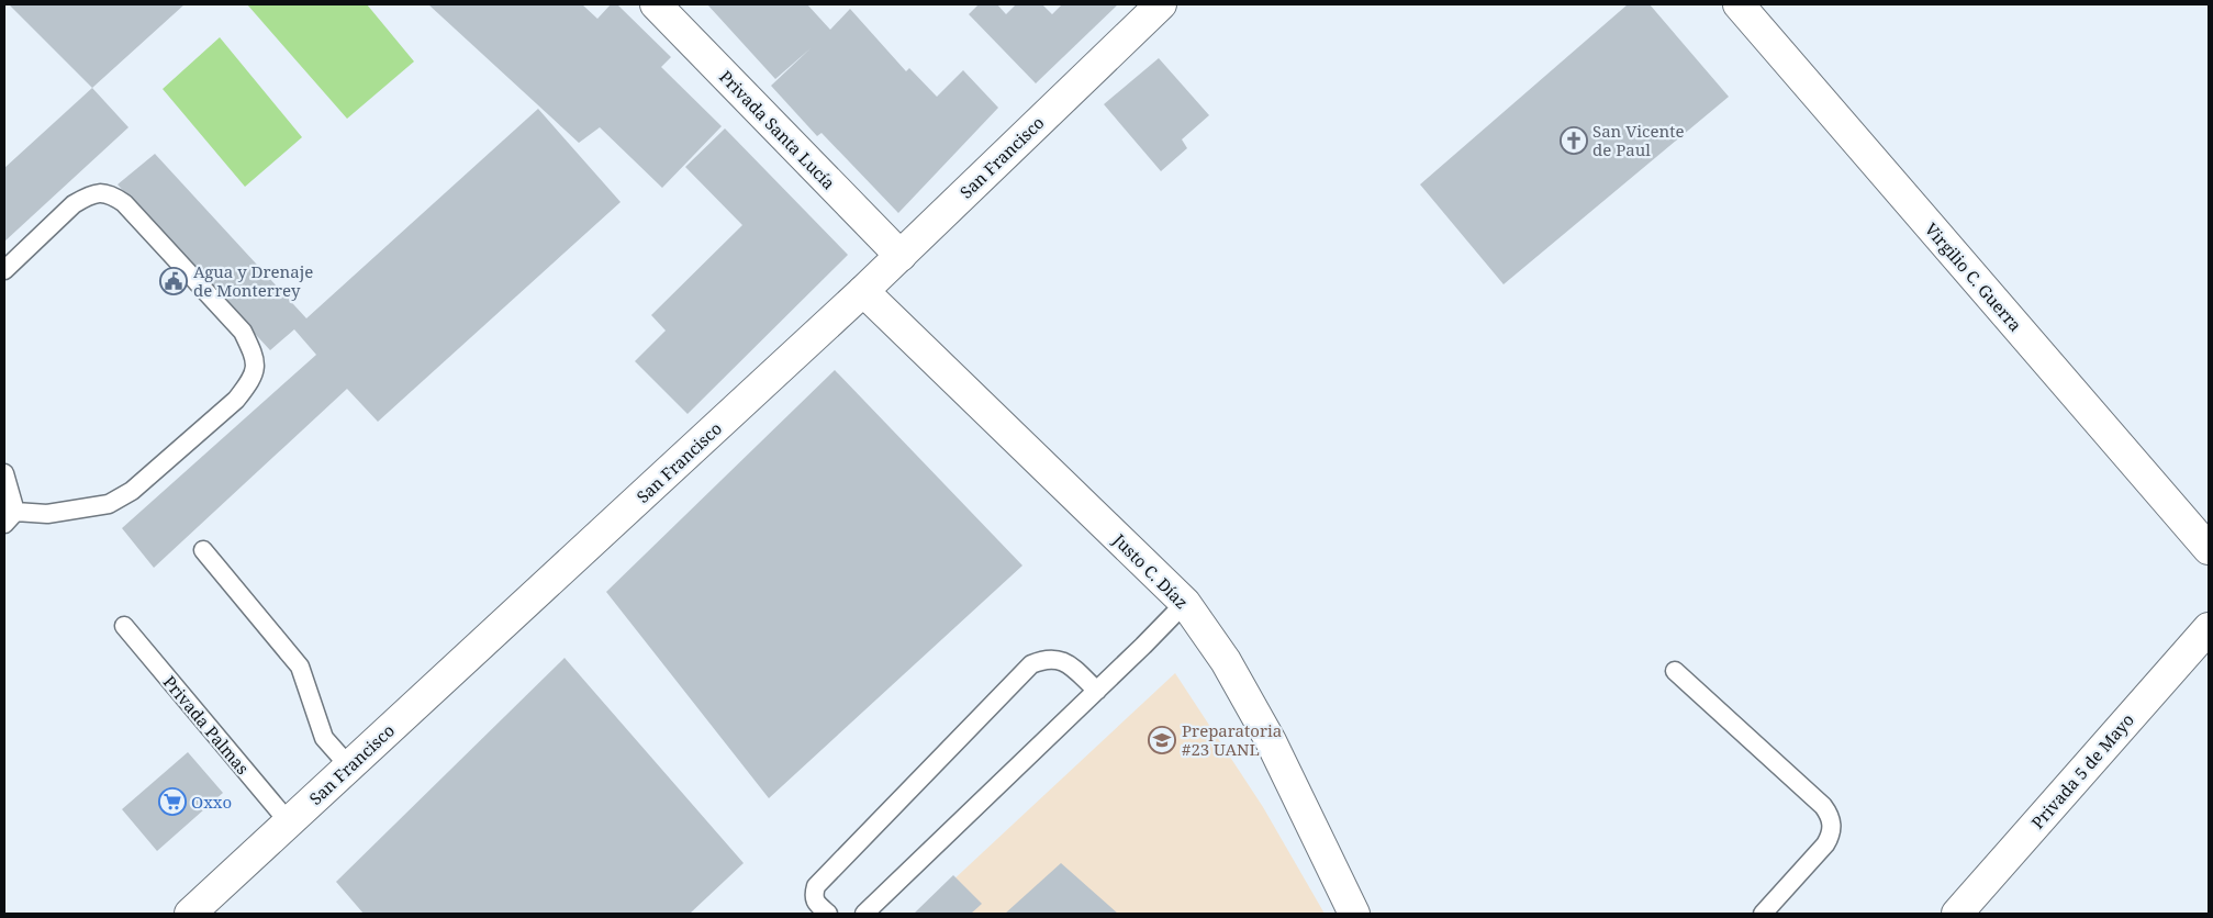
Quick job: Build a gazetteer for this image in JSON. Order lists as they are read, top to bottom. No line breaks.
{"streets":{"street":["Privada Santa Lucía","San Francisco","Virgilio C. Guerra","Justo C. Díaz","Privada 5 de Mayo"],"lane":["Privada Palmas"]},"crossings":[["Privada Santa Lucía","San Francisco"],["San Francisco","Justo C. Díaz"],["San Francisco","Privada Palmas"]],"places":{"church":["San Vicente de Paul"],"public building":["Agua y Drenaje de Monterrey"],"school or university":["Preparatoria #23 UANL"],"supermarket":["Oxxo"]}}
